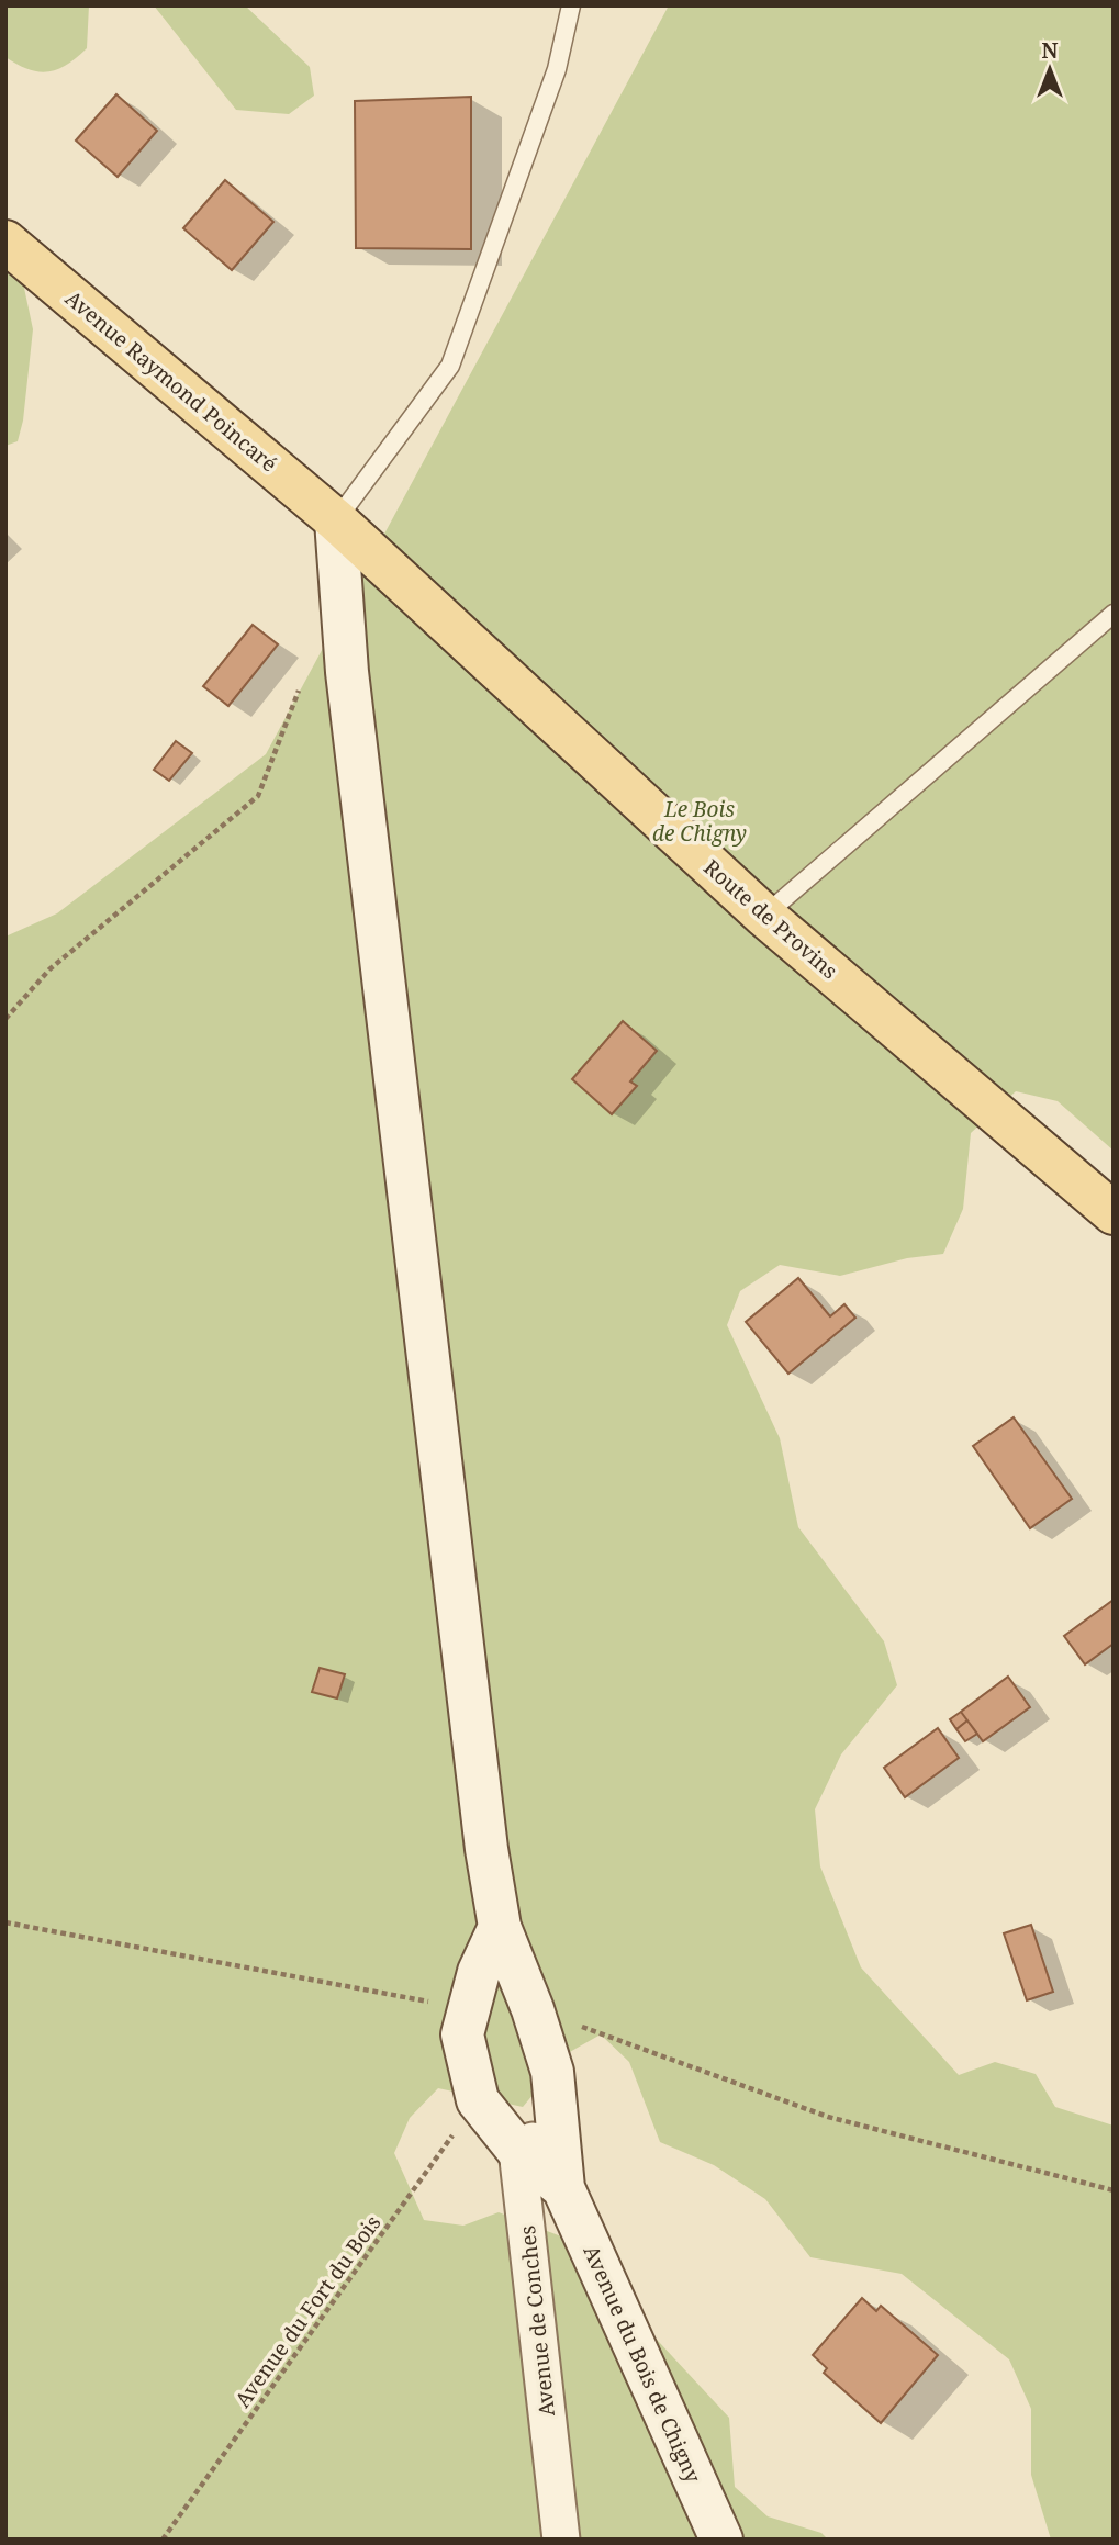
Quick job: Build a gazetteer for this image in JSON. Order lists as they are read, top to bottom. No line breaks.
{"streets":{"main road":["Avenue Raymond Poincaré","Route de Provins","Avenue du Bois de Chigny"],"street":["Avenue de Conches"],"path":["Avenue du Fort du Bois"]},"crossings":[["Avenue Raymond Poincaré","Route de Provins"]],"parks":["Le Bois de Chigny"],"north":"top"}
